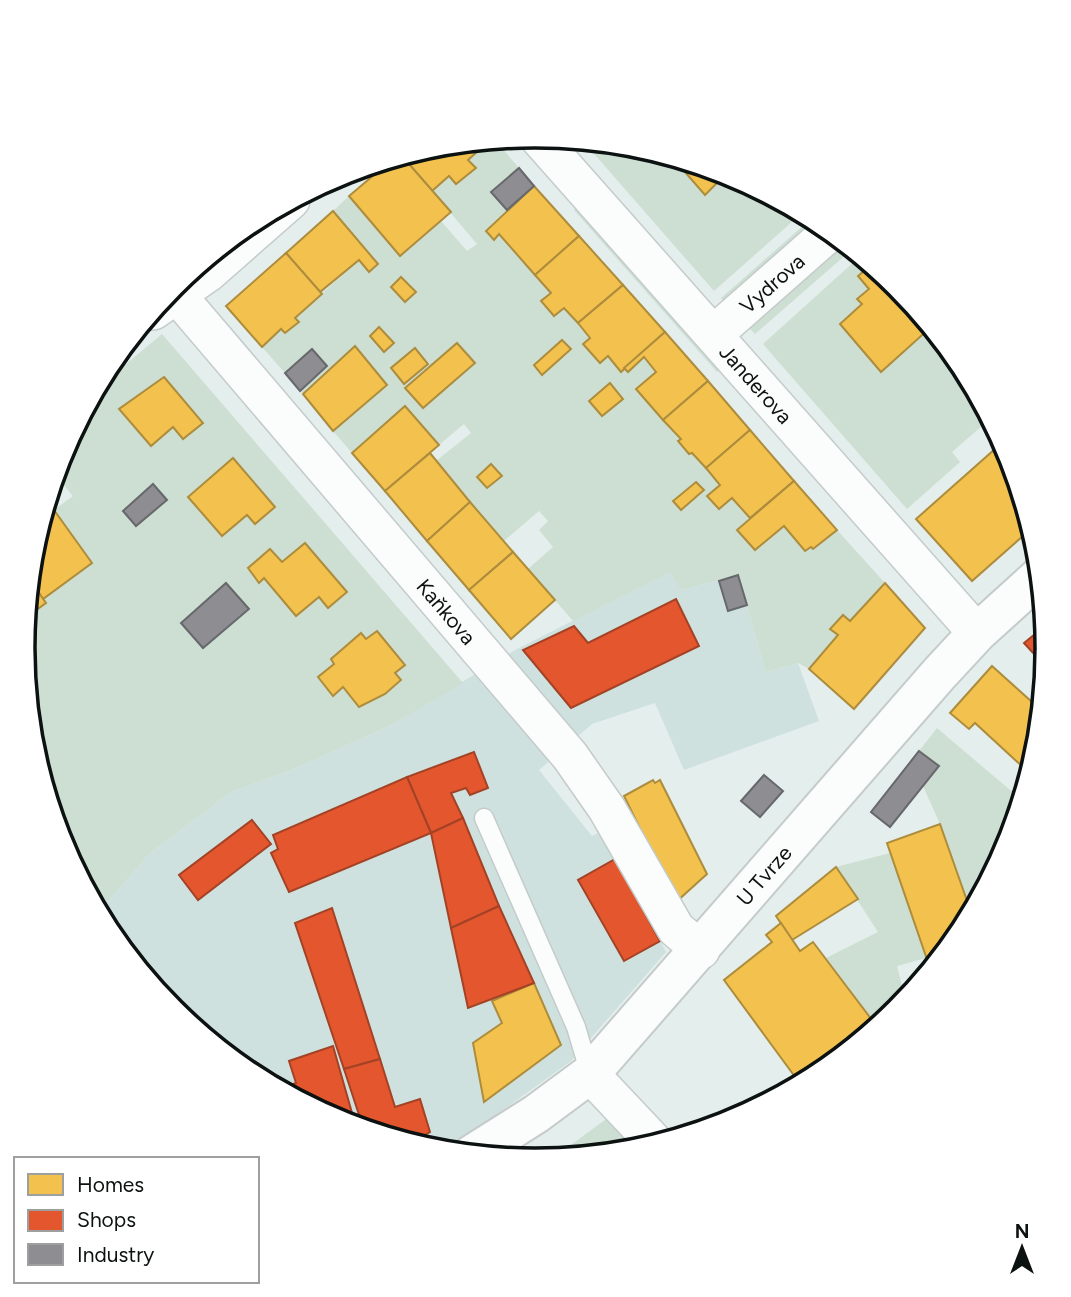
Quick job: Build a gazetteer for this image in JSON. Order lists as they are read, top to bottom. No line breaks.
{"streets":{"main road":["U Tvrze"],"street":["Vydrova","Janderova","Kaňkova"]},"crossings":[["Vydrova","Janderova"],["Janderova","U Tvrze"],["Kaňkova","U Tvrze"]],"legend":["Homes","Shops","Industry"],"north":"top"}
